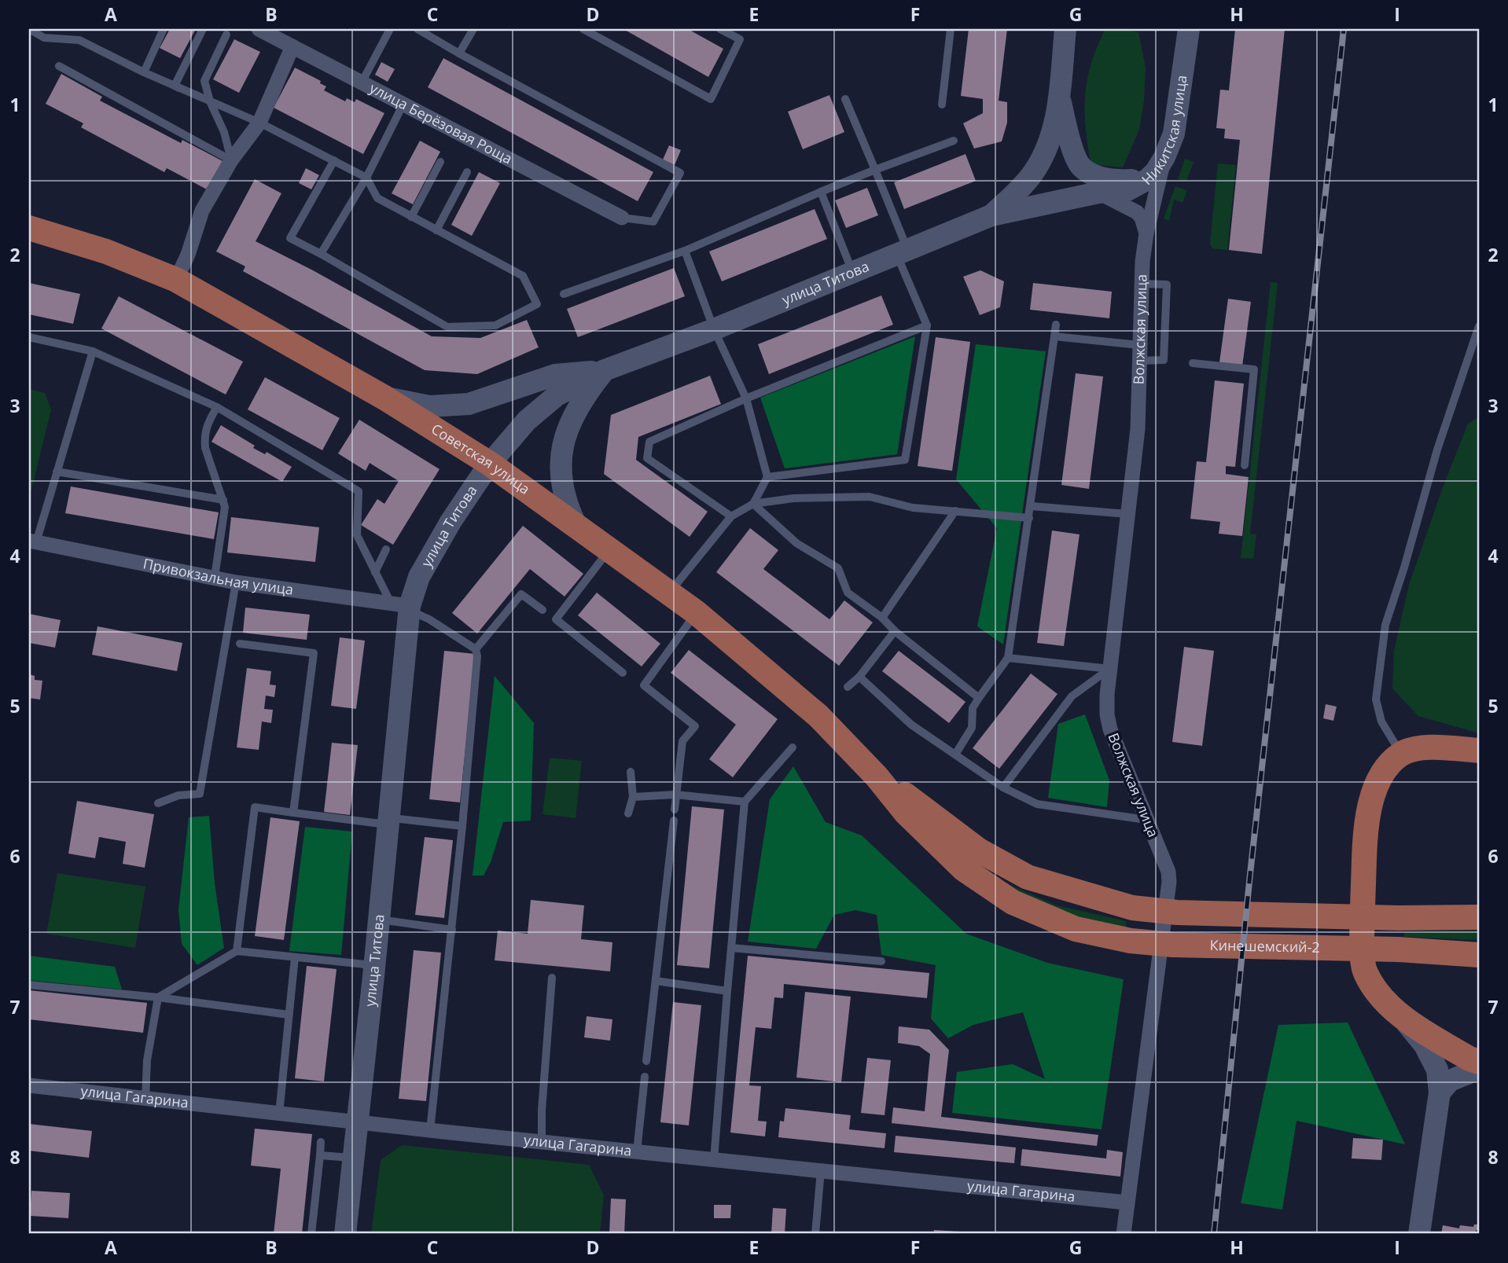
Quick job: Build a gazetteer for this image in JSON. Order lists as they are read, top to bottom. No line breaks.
{"streets":{"main road":["Никитская улица","улица Титова","Советская улица","Кинешемский-2"],"street":["улица Берёзовая Роща","Волжская улица","Привокзальная улица","улица Гагарина"]},"crossings":[["Никитская улица","улица Титова"],["Никитская улица","Волжская улица"],["улица Титова","Советская улица"],["улица Титова","Привокзальная улица"],["улица Титова","улица Гагарина"],["Волжская улица","улица Гагарина"],["Советская улица","Кинешемский-2"]],"grid":{"columns":["A","B","C","D","E","F","G","H","I"],"rows":["1","2","3","4","5","6","7","8"]}}
